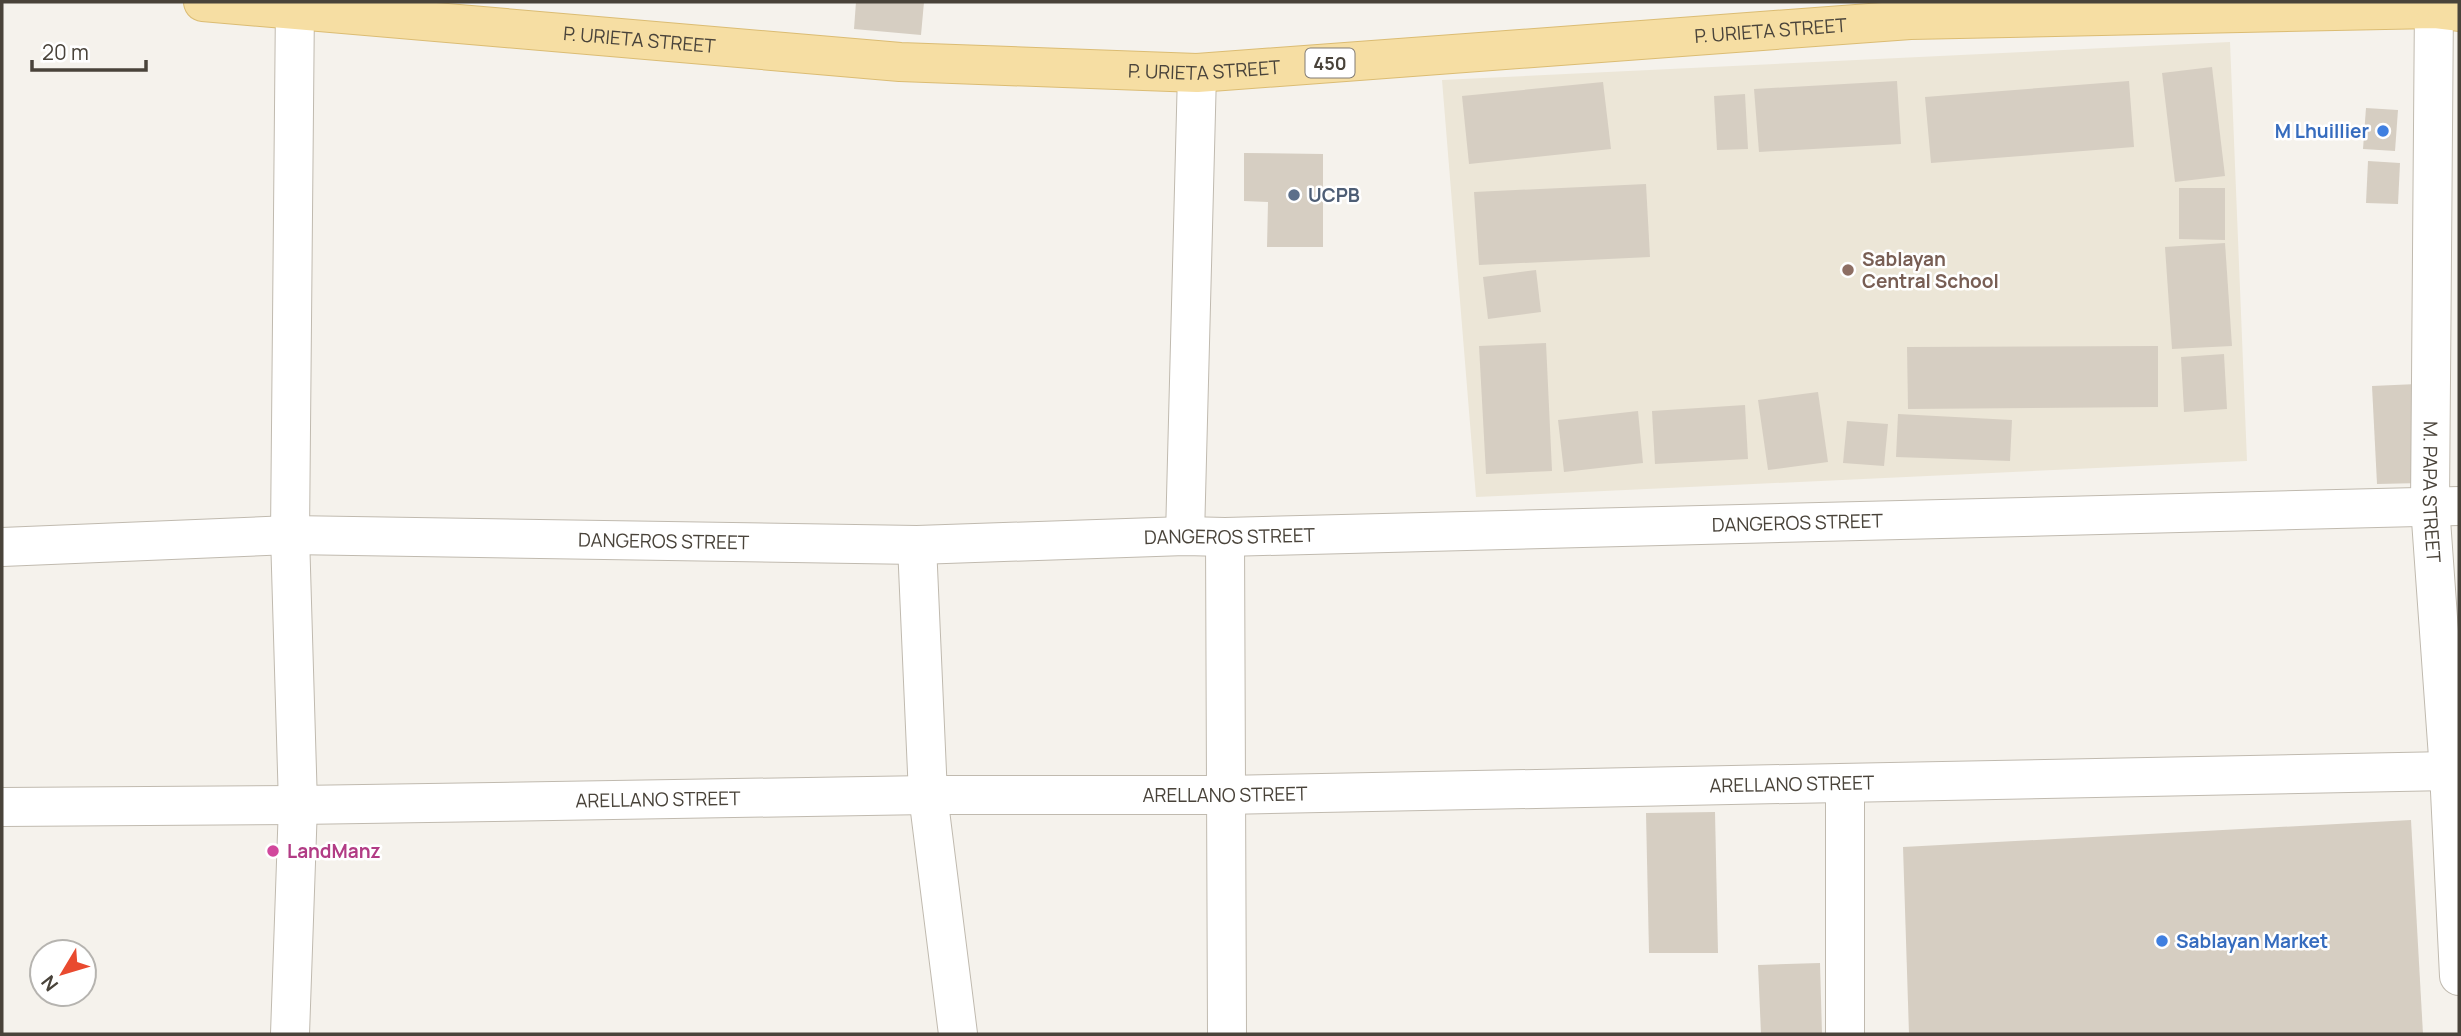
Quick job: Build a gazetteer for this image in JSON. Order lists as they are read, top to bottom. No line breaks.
{"streets":{"main road":["P. URIETA STREET","450"],"street":["M. PAPA STREET","DANGEROS STREET","ARELLANO STREET"]},"crossings":[["P. URIETA STREET","M. PAPA STREET"],["M. PAPA STREET","DANGEROS STREET"],["M. PAPA STREET","ARELLANO STREET"]],"places":["M Lhuillier","UCPB","Sablayan Central School","LandManz","Sablayan Market"],"scale_bar":"20 m","north":"bottom left"}
